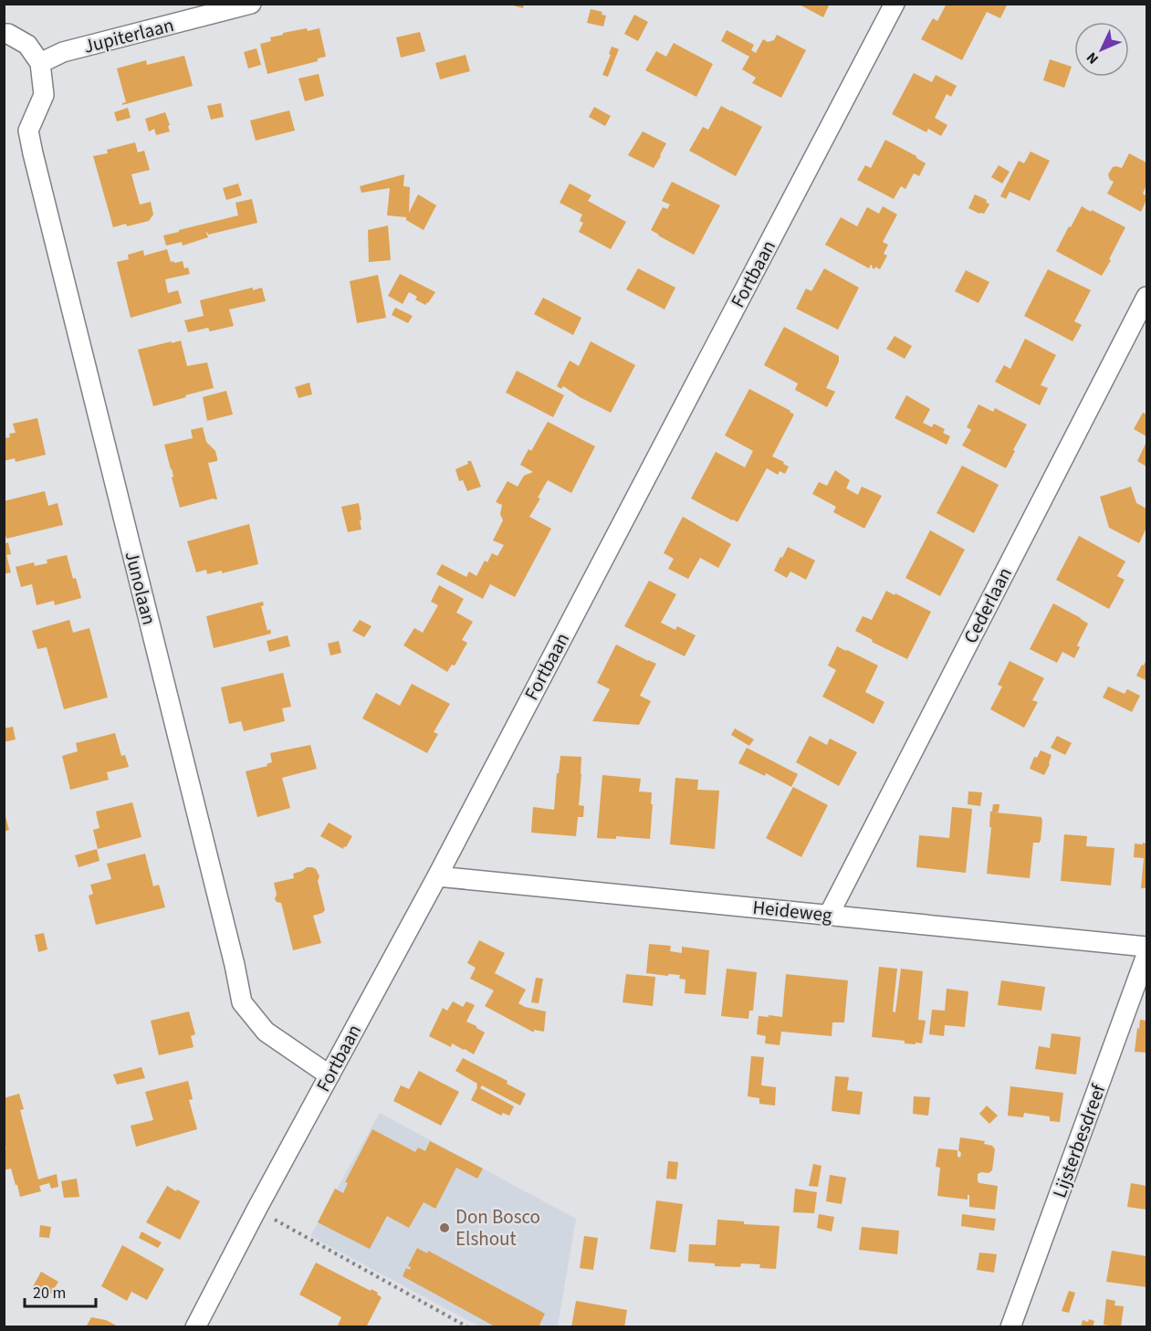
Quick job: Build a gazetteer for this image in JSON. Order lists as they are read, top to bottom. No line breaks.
{"streets":{"street":["Jupiterlaan","Fortbaan","Junolaan","Cederlaan","Heideweg","Lijsterbesdreef"]},"crossings":[["Jupiterlaan","Junolaan"],["Fortbaan","Junolaan"],["Fortbaan","Heideweg"],["Cederlaan","Heideweg"]],"places":["Don Bosco Elshout"],"scale_bar":"20 m","north":"bottom left"}
